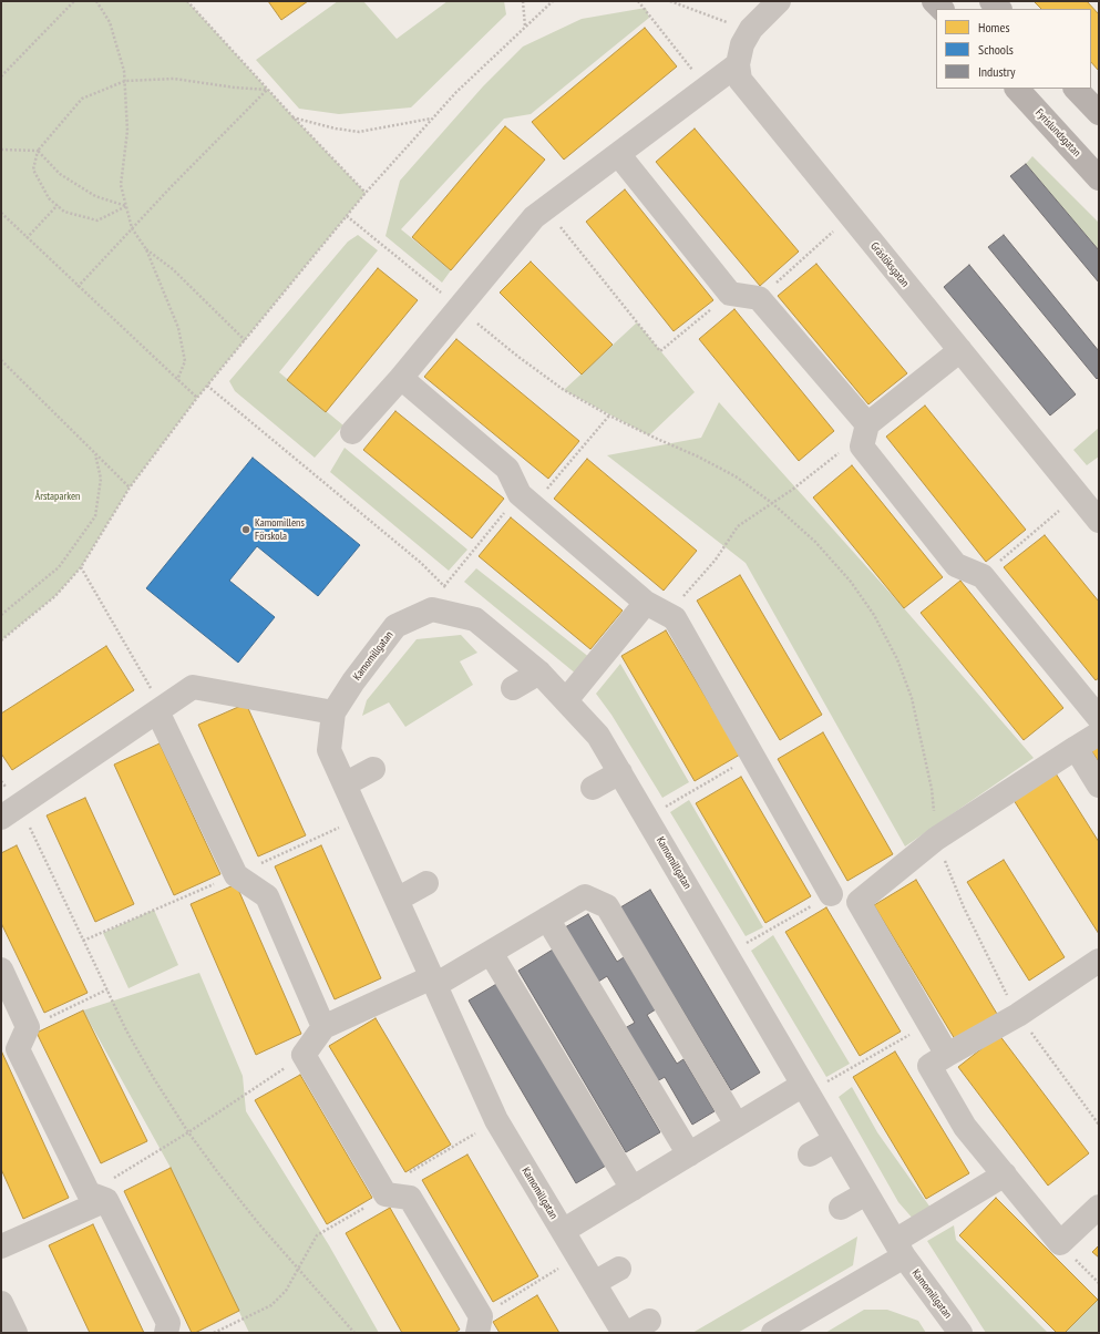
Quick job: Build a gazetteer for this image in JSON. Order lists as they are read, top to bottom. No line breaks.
{"streets":{"main road":["Fyrislundsgatan"],"street":["Gräslöksgatan","Kamomillgatan"]},"parks":["Årstaparken"],"places":["Kamomillens Förskola"],"legend":["Homes","Schools","Industry"]}
